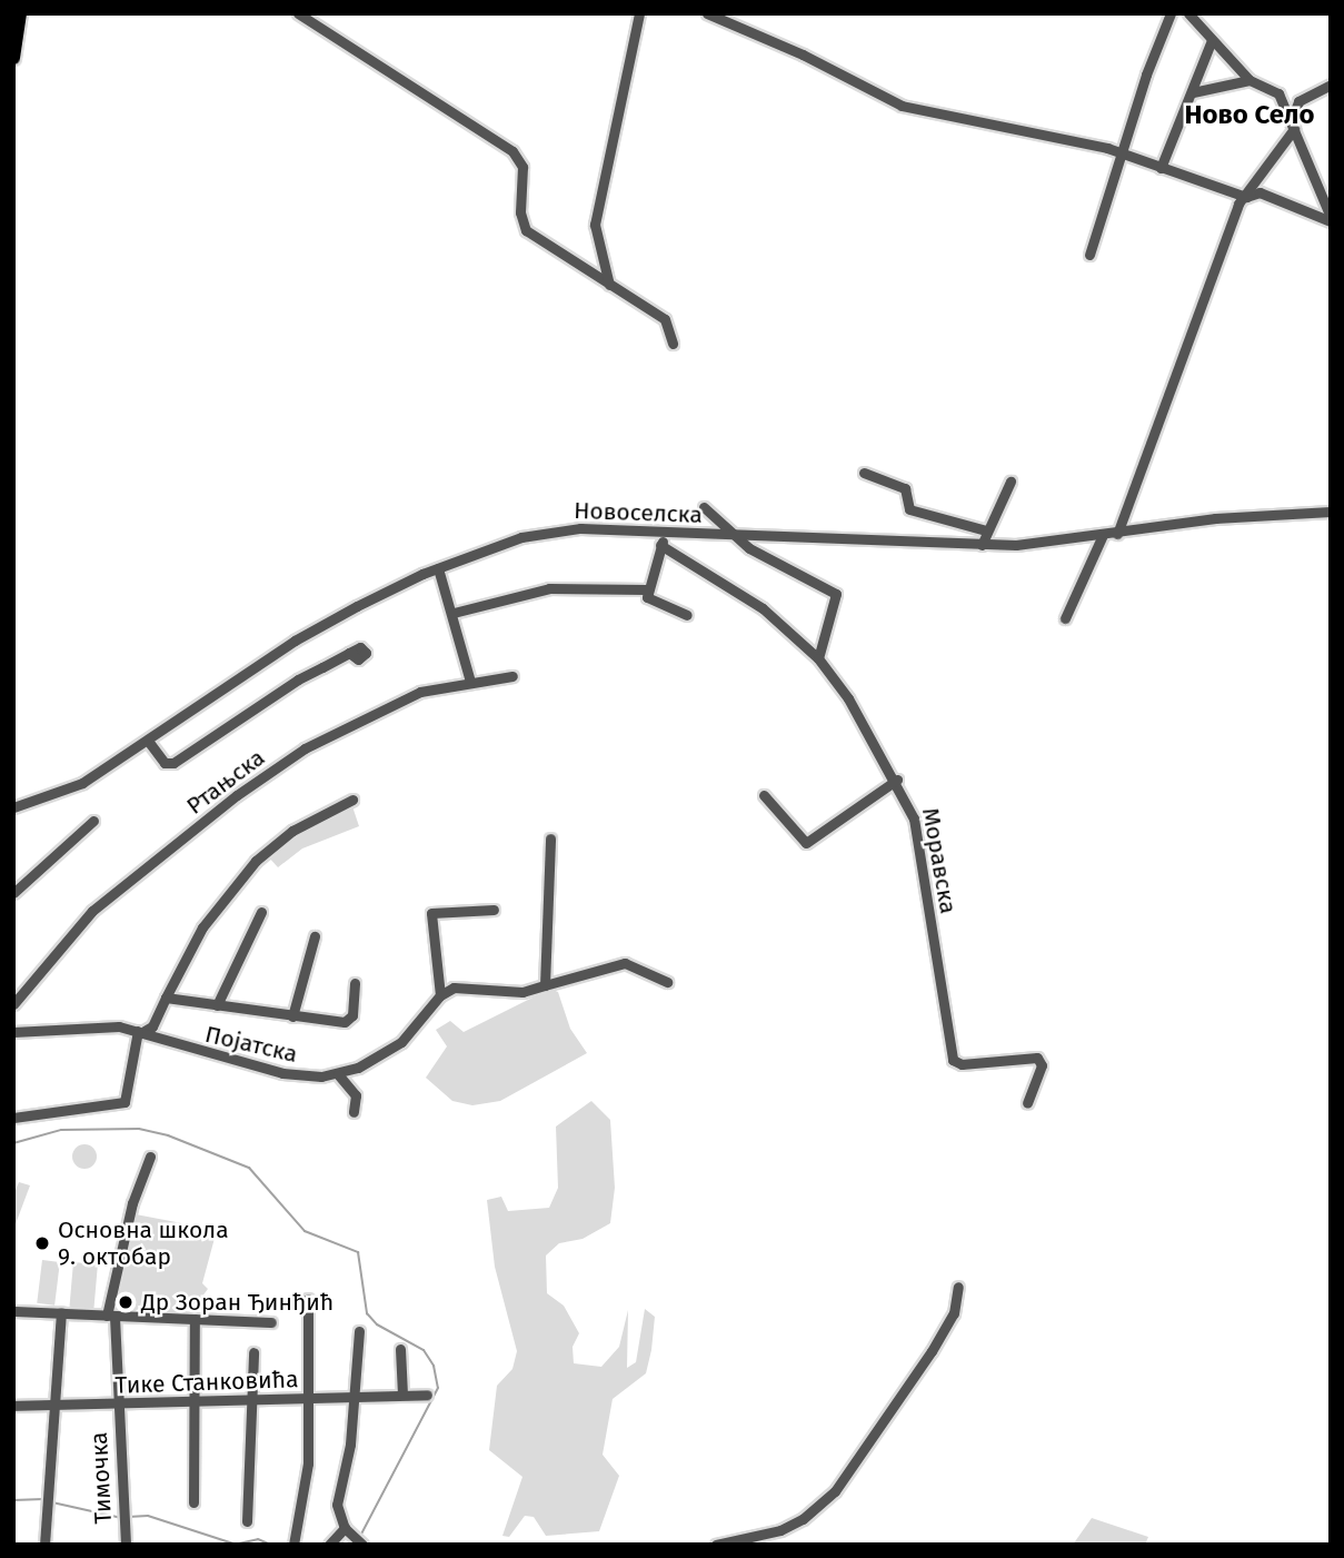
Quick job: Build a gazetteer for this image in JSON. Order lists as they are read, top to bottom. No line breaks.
{"streets":{"street":["Новоселска","Ртањска","Моравска","Појатска","Тике Станковића","Тимочка"]},"crossings":[["Новоселска","Моравска"],["Тике Станковића","Тимочка"]],"districts":["Ново Село"],"places":["Основна школа 9. октобар","Др Зоран Ђинђић"]}
